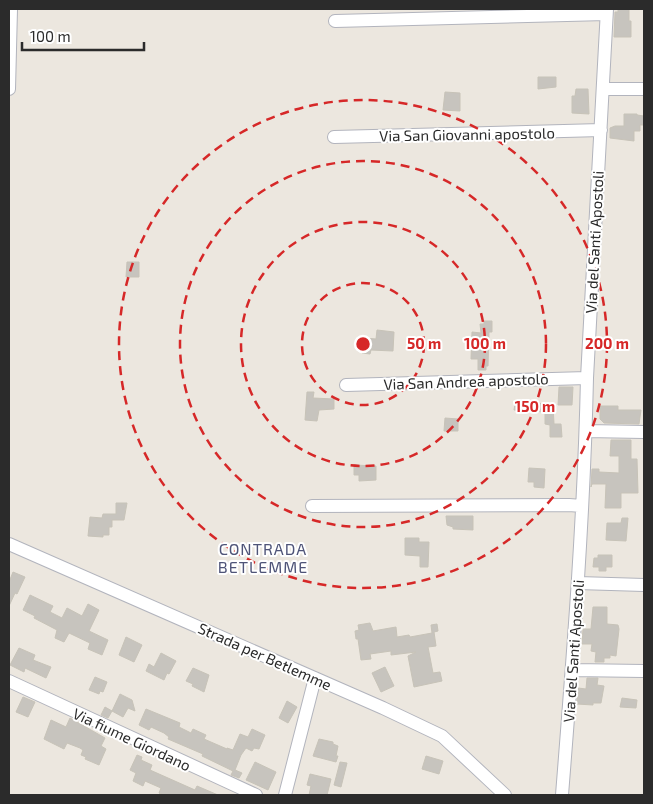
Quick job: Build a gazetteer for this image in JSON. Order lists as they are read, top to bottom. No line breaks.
{"streets":{"street":["Via San Giovanni apostolo","Via del Santi Apostoli","Via San Andrea apostolo","Strada per Betlemme","Via fiume Giordano"]},"crossings":[["Via San Giovanni apostolo","Via del Santi Apostoli"],["Via del Santi Apostoli","Via San Andrea apostolo"]],"districts":["CONTRADA BETLEMME"],"scale_bar":"100 m","rings":["50 m","100 m","200 m","150 m"]}
